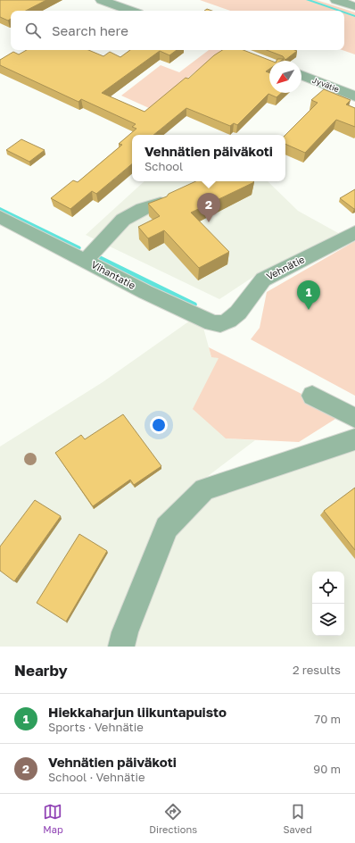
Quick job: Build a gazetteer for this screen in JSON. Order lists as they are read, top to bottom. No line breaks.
{"streets":{"street":["Jyvätie","Vehnätie","Vihantatie"]},"crossings":[["Vehnätie","Vihantatie"]],"north":"bottom left","page":{"search":"Search here","popup":["Vehnätien päiväkoti","School"],"pins":["2","1"],"heading":["Nearby","2 results"],"list":[{"mark":"1","name":"Hiekkaharjun liikuntapuisto","note":"Sports · Vehnätie","value":"70 m"},{"mark":"2","name":"Vehnätien päiväkoti","note":"School · Vehnätie","value":"90 m"}],"nav":["Map","Directions","Saved"]}}
